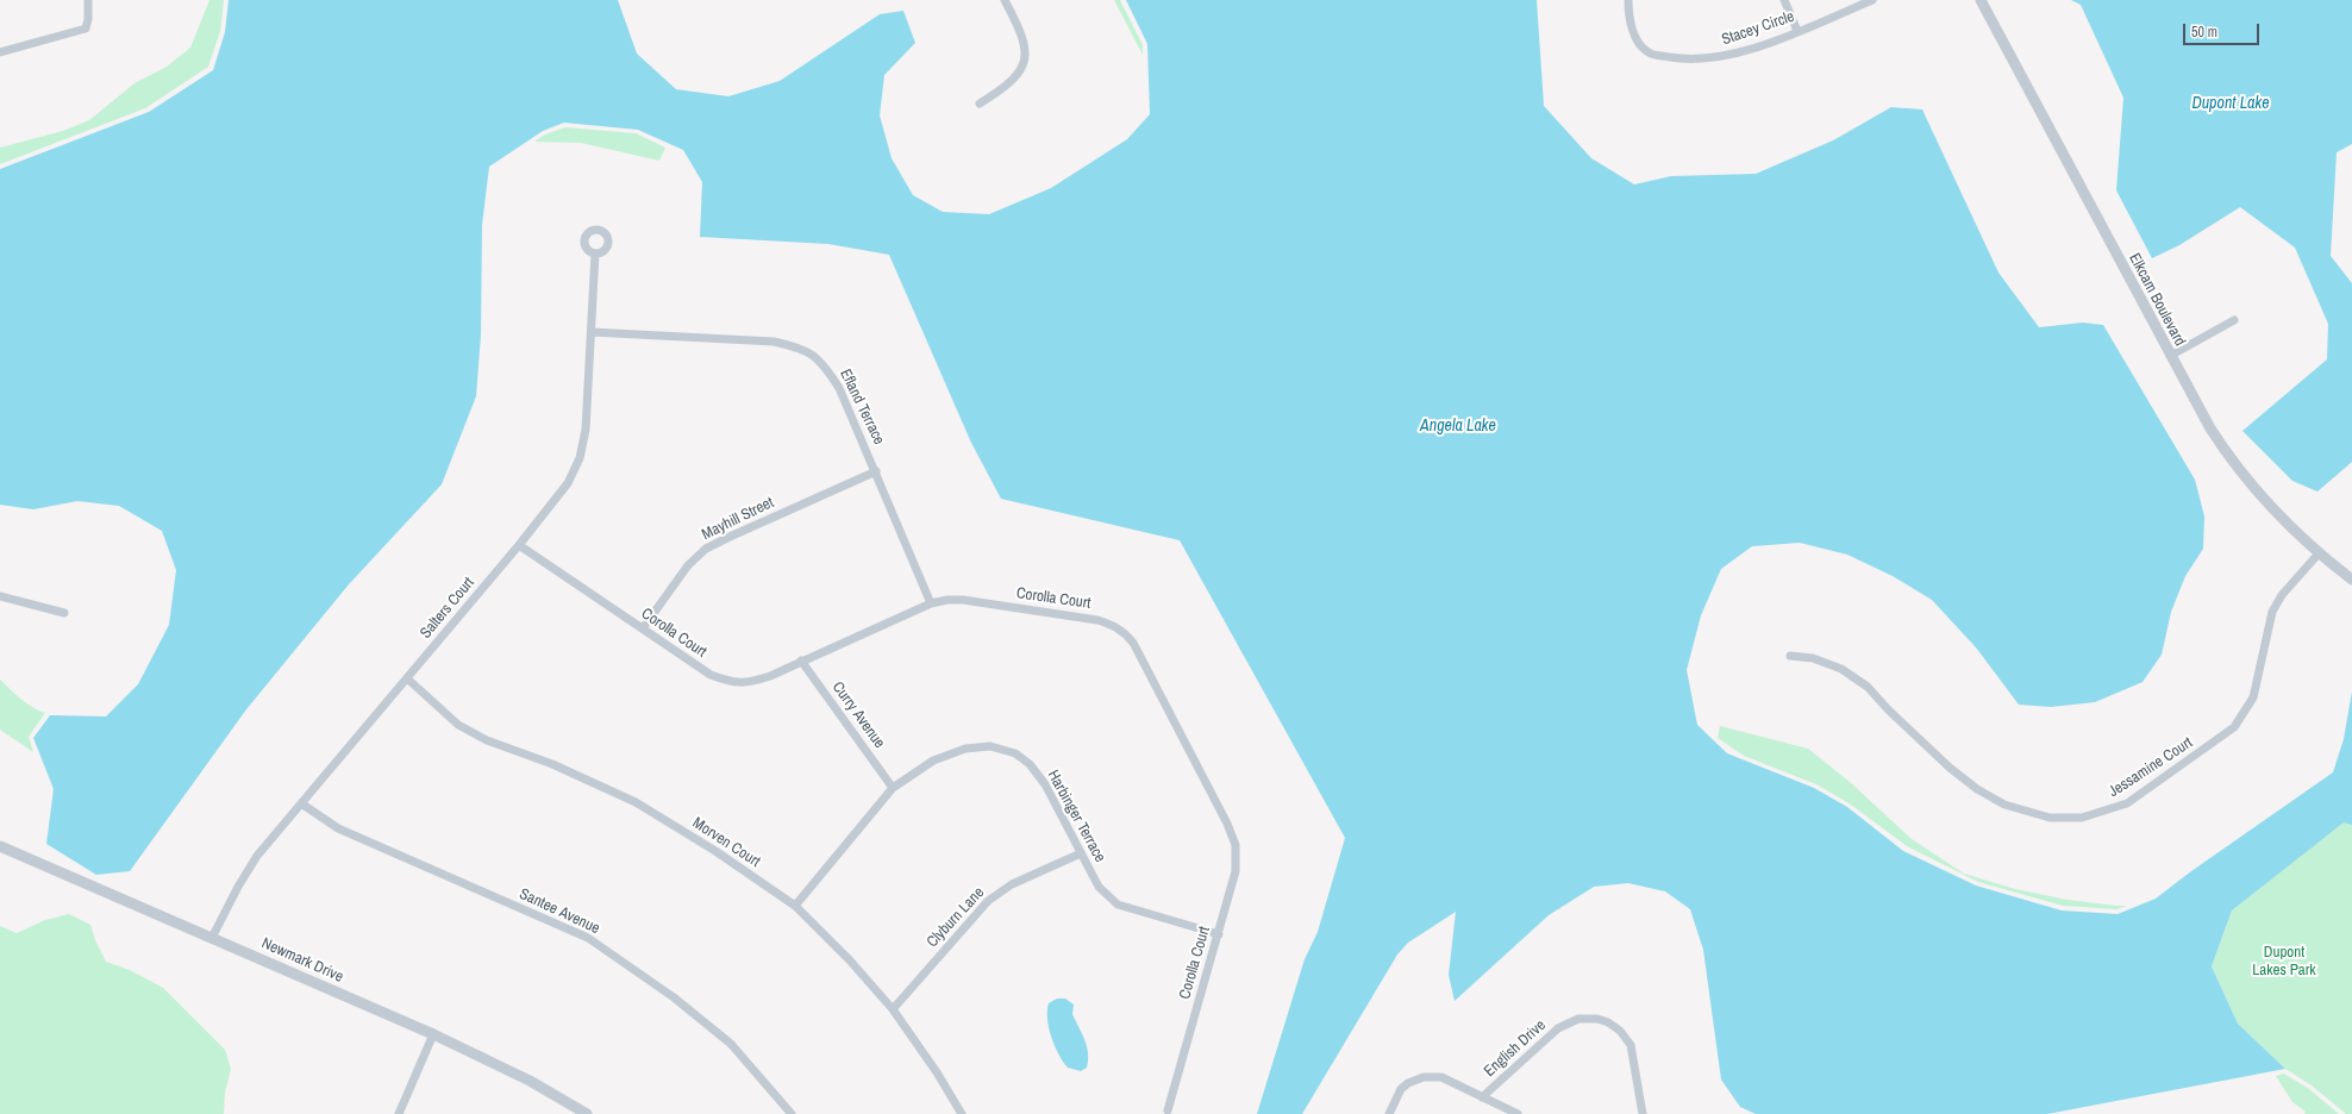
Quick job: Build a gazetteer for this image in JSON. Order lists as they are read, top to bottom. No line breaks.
{"streets":{"street":["Stacey Circle","Elkcam Boulevard","Efland Terrace","Mayhill Street","Corolla Court","Salters Court","Curry Avenue","Jessamine Court","Harbinger Terrace","Morven Court","Santee Avenue","Clyburn Lane","Newmark Drive","English Drive"]},"crossings":[["Elkcam Boulevard","Jessamine Court"],["Efland Terrace","Mayhill Street"],["Efland Terrace","Corolla Court"],["Efland Terrace","Salters Court"],["Mayhill Street","Corolla Court"],["Corolla Court","Salters Court"],["Corolla Court","Curry Avenue"],["Corolla Court","Harbinger Terrace"],["Salters Court","Morven Court"],["Salters Court","Santee Avenue"],["Salters Court","Newmark Drive"],["Curry Avenue","Harbinger Terrace"],["Harbinger Terrace","Morven Court"],["Harbinger Terrace","Clyburn Lane"],["Morven Court","Clyburn Lane"]],"water":["Dupont Lake","Angela Lake"],"parks":["Dupont Lakes Park"],"scale_bar":"50 m"}
